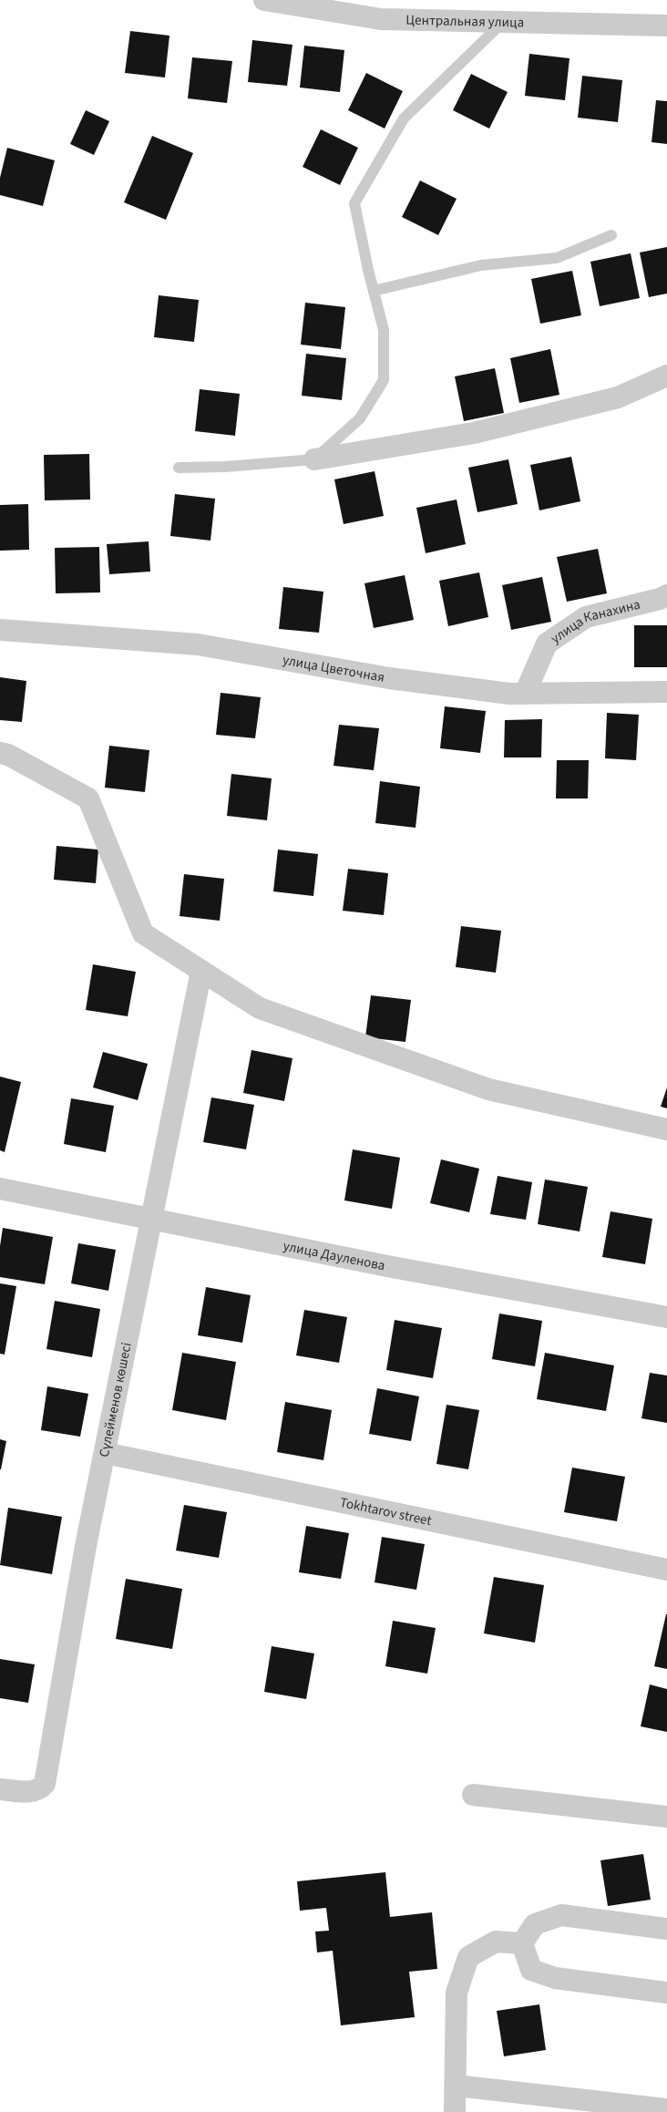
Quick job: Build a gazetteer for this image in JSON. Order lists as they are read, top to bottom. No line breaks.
{"streets":{"street":["Центральная улица","улица Канахина","улица Цветочная","улица Дауленова","Сүлейменов көшесі","Tokhtarov street"]},"crossings":[["улица Канахина","улица Цветочная"],["улица Дауленова","Сүлейменов көшесі"],["Сүлейменов көшесі","Tokhtarov street"]]}
